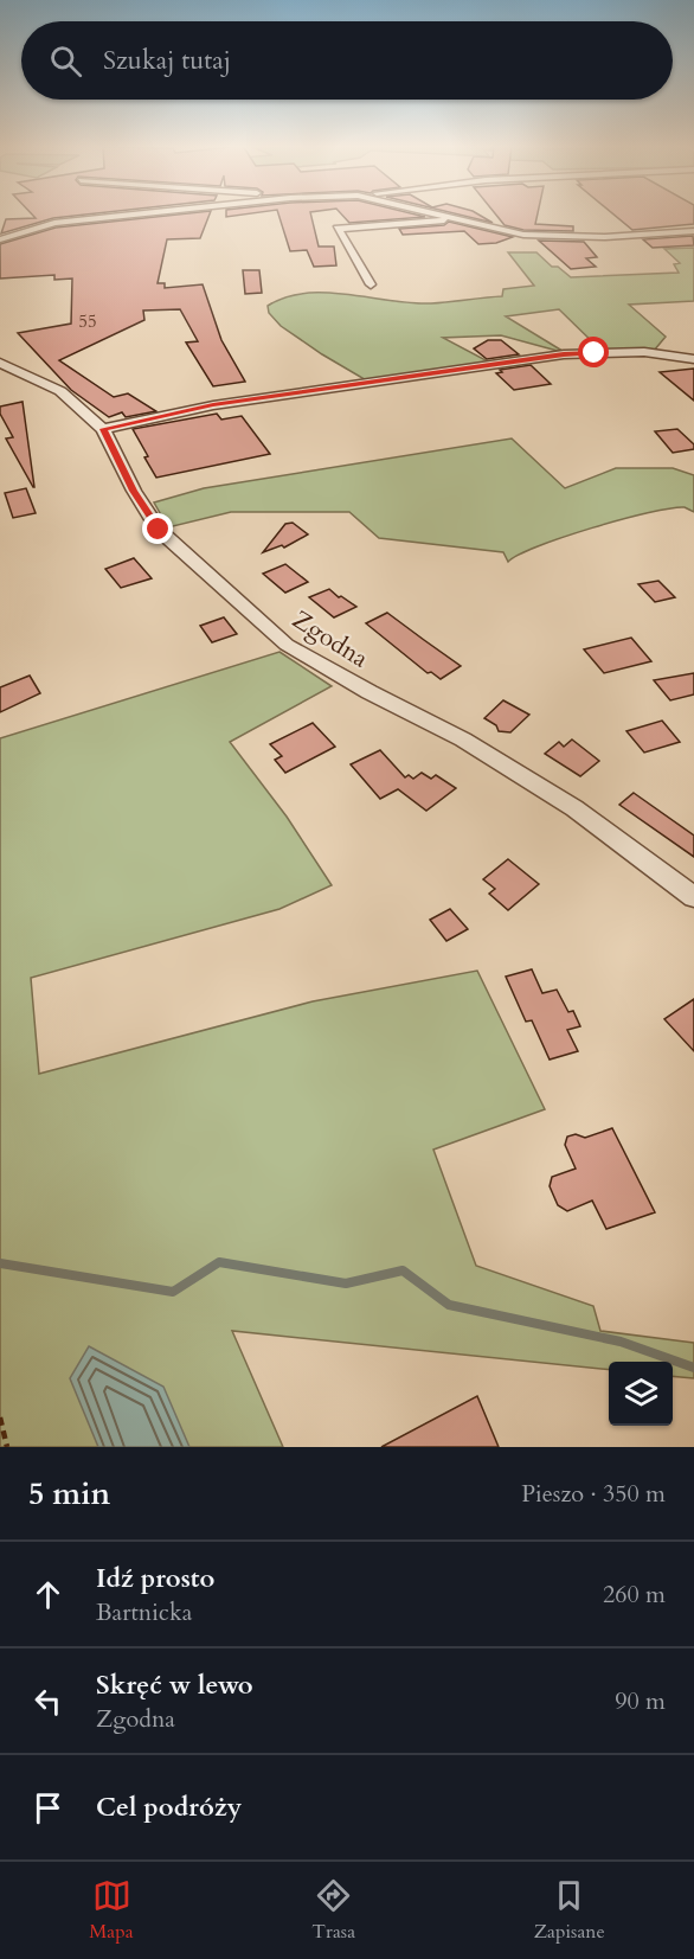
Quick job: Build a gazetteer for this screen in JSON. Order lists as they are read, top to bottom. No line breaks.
{"streets":{"street":["Zgodna"]},"house_numbers":["55"],"page":{"search":"Szukaj tutaj","heading":["5 min","Pieszo · 350 m"],"list":[["Idź prosto","Bartnicka","260 m"],["Skręć w lewo","Zgodna","90 m"],"Cel podróży"],"nav":["Mapa","Trasa","Zapisane"]}}
